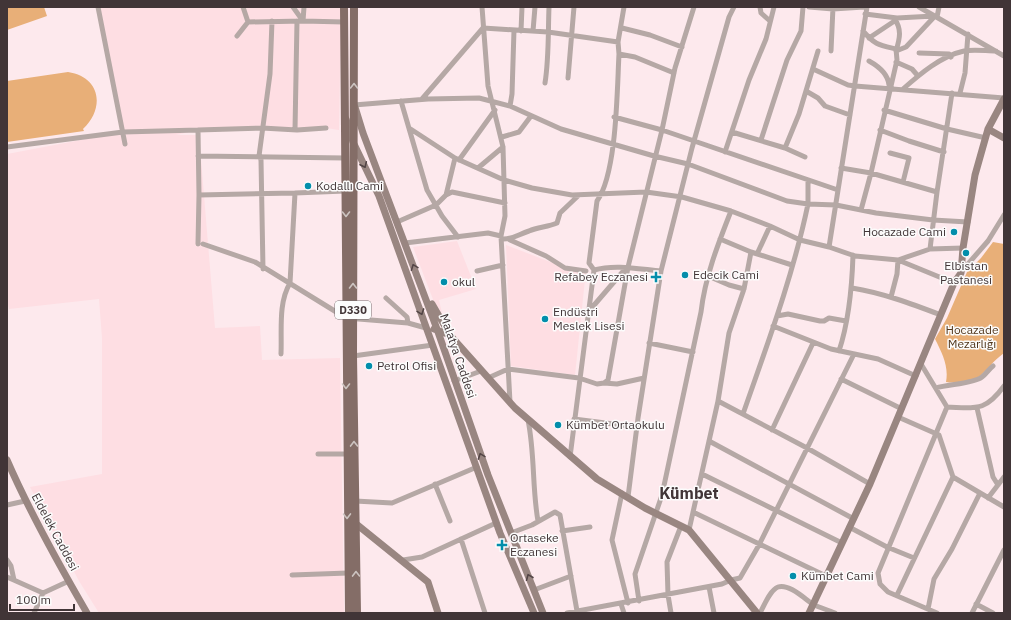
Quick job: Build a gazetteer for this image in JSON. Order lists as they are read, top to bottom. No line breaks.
{"streets":{"main road":["D330"],"street":["Malatya Caddesi","Eldelek Caddesi"]},"crossings":[["D330","Malatya Caddesi"]],"districts":["Kümbet"],"parks":["Hocazade Mezarlığı"],"places":{"other":["Kodallı Cami","Hocazade Cami","Elbistan Pastanesi","Edecik Cami","okul","Endüstri Meslek Lisesi","Petrol Ofisi","Kümbet Ortaokulu","Kümbet Cami"],"health":["Refabey Eczanesi","Ortaseke Eczanesi"]},"scale_bar":"100 m"}
